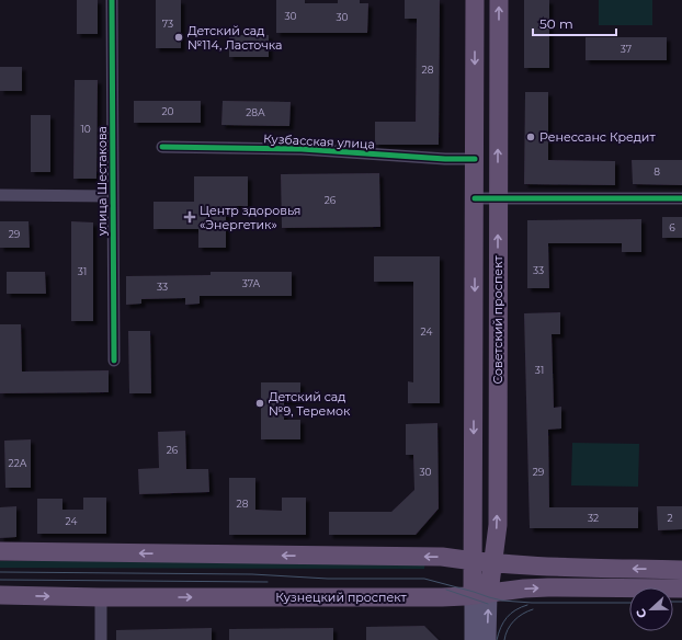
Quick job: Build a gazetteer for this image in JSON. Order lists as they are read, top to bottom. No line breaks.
{"streets":{"main road":["Советский проспект","Кузнецкий проспект"],"street":["Кузбасская улица","улица Шестакова"]},"crossings":[["Кузбасская улица","Советский проспект"],["Советский проспект","Кузнецкий проспект"]],"places":{"other":["Детский сад №114, Ласточка","Ренессанс Кредит","Детский сад №9, Теремок"],"health":["Центр здоровья «Энергетик»"]},"house_numbers":["30","30","73","37","28","20","28А","10","8","26","6","29","33","31","37А","33","24","31","26","22А","30","29","28","32","2","24"],"scale_bar":"50 m","north":"left"}
